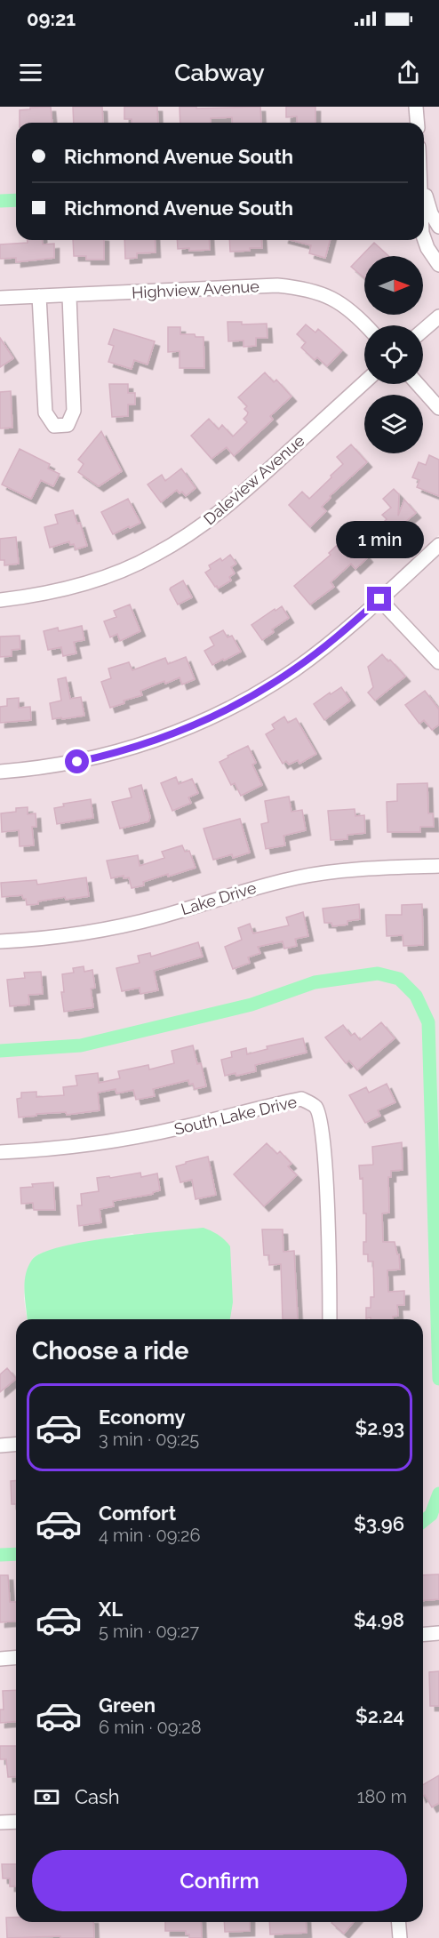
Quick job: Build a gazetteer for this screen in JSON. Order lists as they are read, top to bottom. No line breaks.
{"streets":{"street":["Highview Avenue","Daleview Avenue","Lake Drive","South Lake Drive"]},"north":"right","page":{"status":"09:21","header":"Cabway","banner":["Richmond Avenue South","Richmond Avenue South"],"bubble":"1 min","heading":"Choose a ride","list":[{"name":"Economy","note":"3 min · 09:25","value":"$2.93"},{"name":"Comfort","note":"4 min · 09:26","value":"$3.96"},{"name":"XL","note":"5 min · 09:27","value":"$4.98"},{"name":"Green","note":"6 min · 09:28","value":"$2.24"}],"pay":["Cash","180 m"],"buttons":"Confirm"}}
